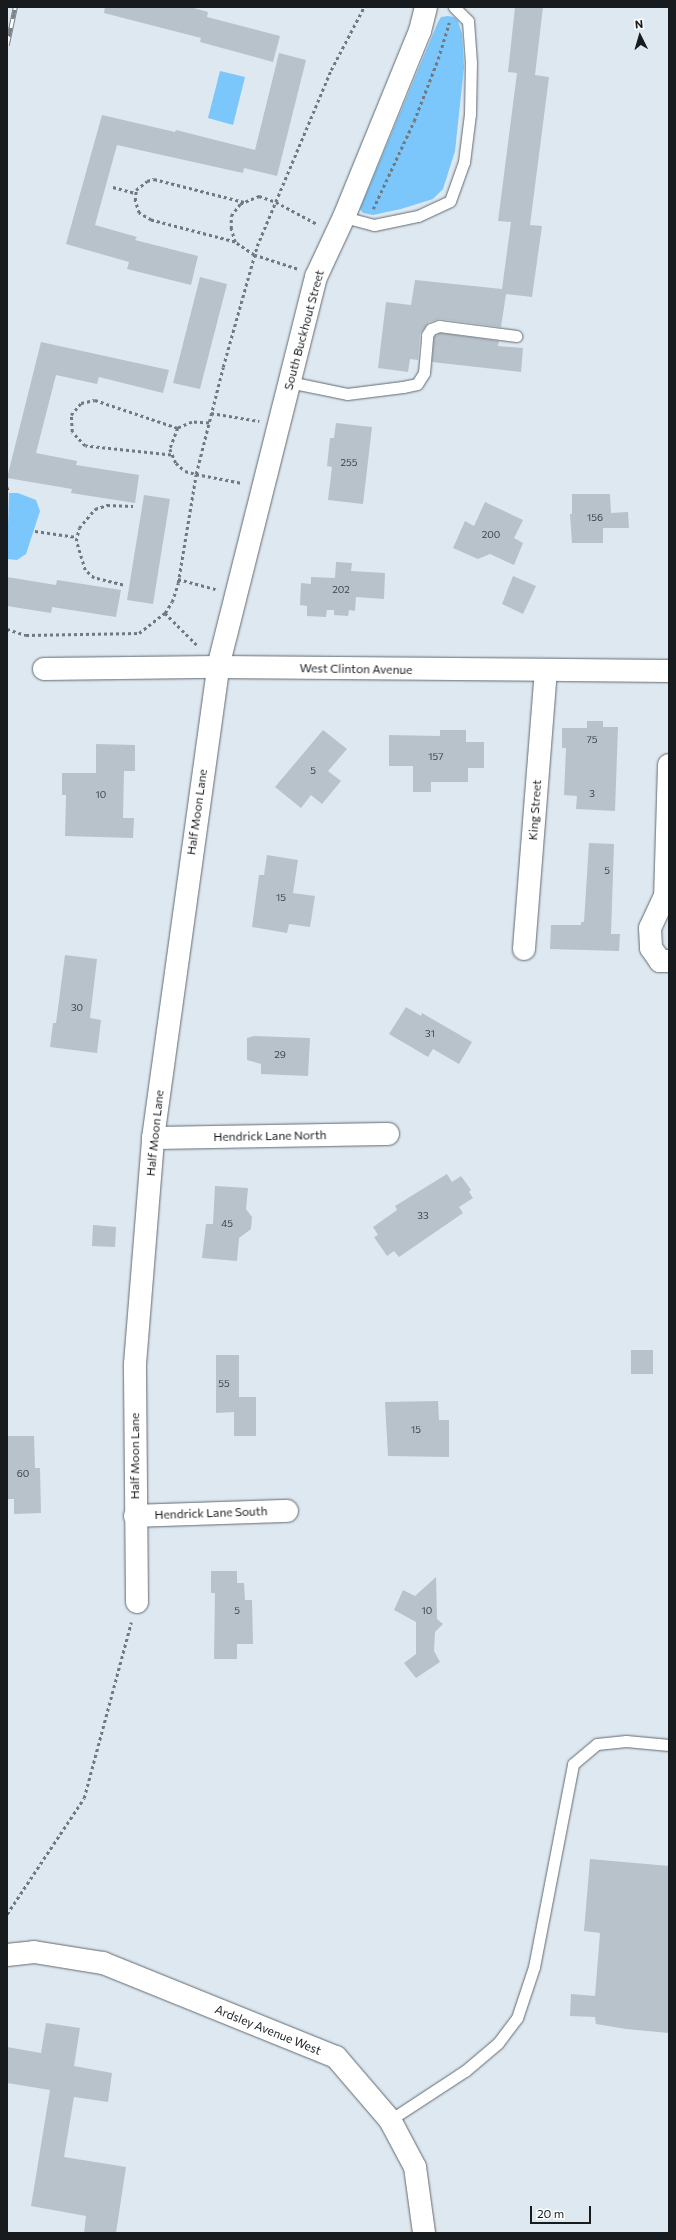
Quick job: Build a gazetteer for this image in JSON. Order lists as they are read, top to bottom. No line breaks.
{"streets":{"street":["South Buckhout Street","West Clinton Avenue","King Street","Half Moon Lane","Hendrick Lane North","Hendrick Lane South","Ardsley Avenue West"]},"crossings":[["South Buckhout Street","West Clinton Avenue"],["South Buckhout Street","Half Moon Lane"],["West Clinton Avenue","King Street"],["West Clinton Avenue","Half Moon Lane"],["Half Moon Lane","Hendrick Lane North"],["Half Moon Lane","Hendrick Lane South"]],"house_numbers":["255","156","200","202","75","157","5","3","10","5","15","30","31","29","33","45","55","15","60","5","10"],"scale_bar":"20 m","north":"top"}
